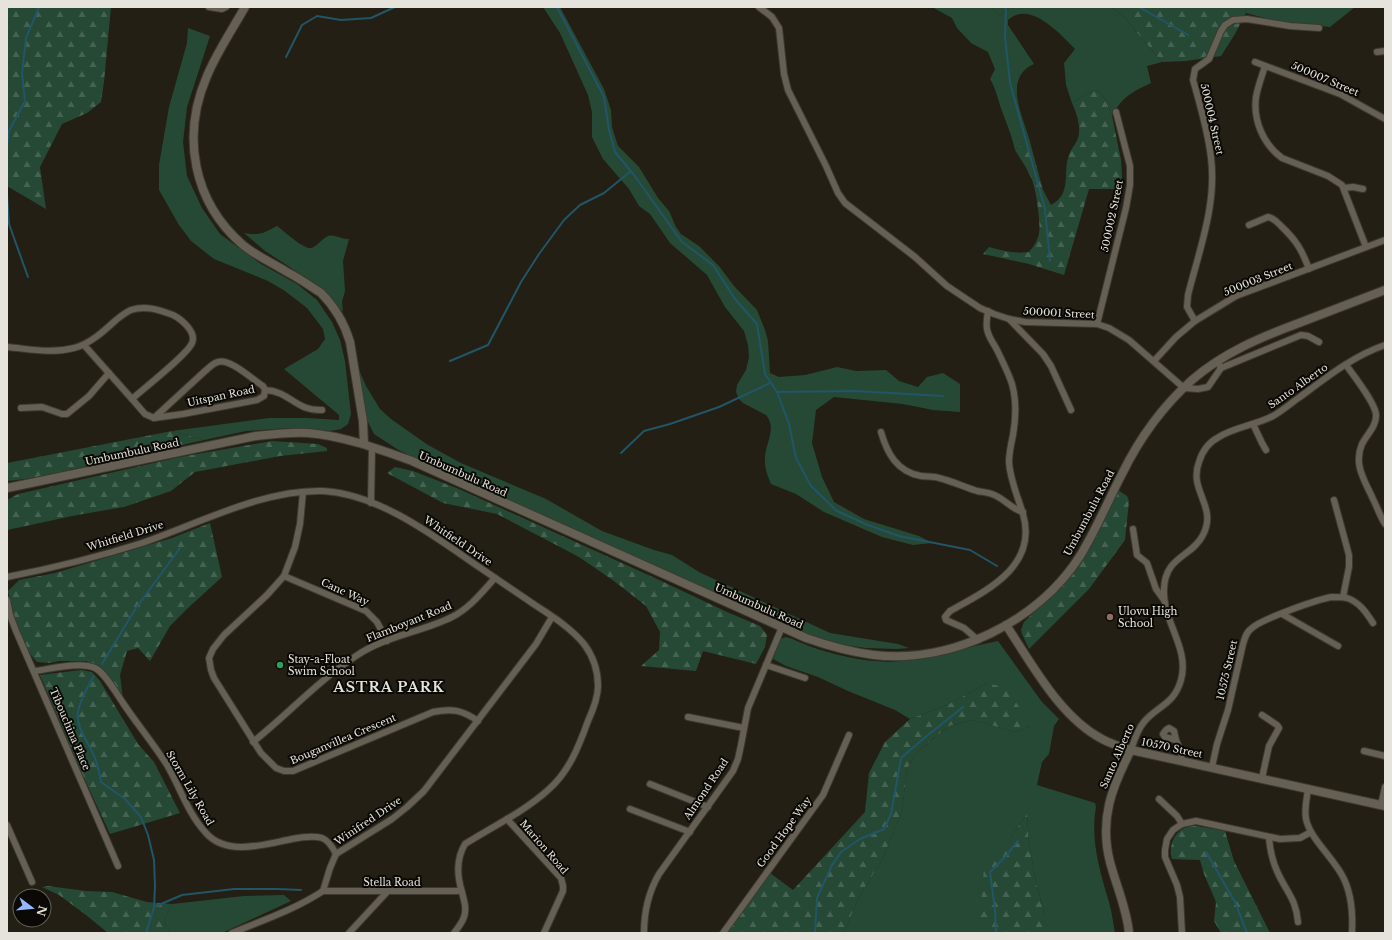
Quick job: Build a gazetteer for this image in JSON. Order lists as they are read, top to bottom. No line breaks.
{"streets":{"main road":["Santo Alberto","Umbumbulu Road","10570 Street"],"street":["500007 Street","500004 Street","500002 Street","500003 Street","500001 Street","Uitspan Road","Whitfield Drive","Cane Way","Flamboyant Road","10575 Street","Tibouchina Place","Bouganvillea Crescent","Storm Lily Road","Almond Road","Winifred Drive","Good Hope Way","Marion Road","Stella Road"]},"crossings":[["500004 Street","500003 Street"],["500002 Street","500001 Street"],["500003 Street","500001 Street"],["500001 Street","Umbumbulu Road"],["Santo Alberto","10570 Street"],["Umbumbulu Road","10570 Street"],["Umbumbulu Road","Almond Road"],["Whitfield Drive","Flamboyant Road"],["Whitfield Drive","Bouganvillea Crescent"],["Whitfield Drive","Winifred Drive"],["Whitfield Drive","Marion Road"],["Whitfield Drive","Stella Road"],["Cane Way","Flamboyant Road"],["Cane Way","Bouganvillea Crescent"],["Flamboyant Road","Bouganvillea Crescent"],["10575 Street","10570 Street"],["Tibouchina Place","Storm Lily Road"],["Bouganvillea Crescent","Winifred Drive"],["Storm Lily Road","Winifred Drive"],["Winifred Drive","Stella Road"]],"districts":["ASTRA PARK"],"places":["Ulovu High School","Stay-a-Float Swim School"],"north":"right"}
